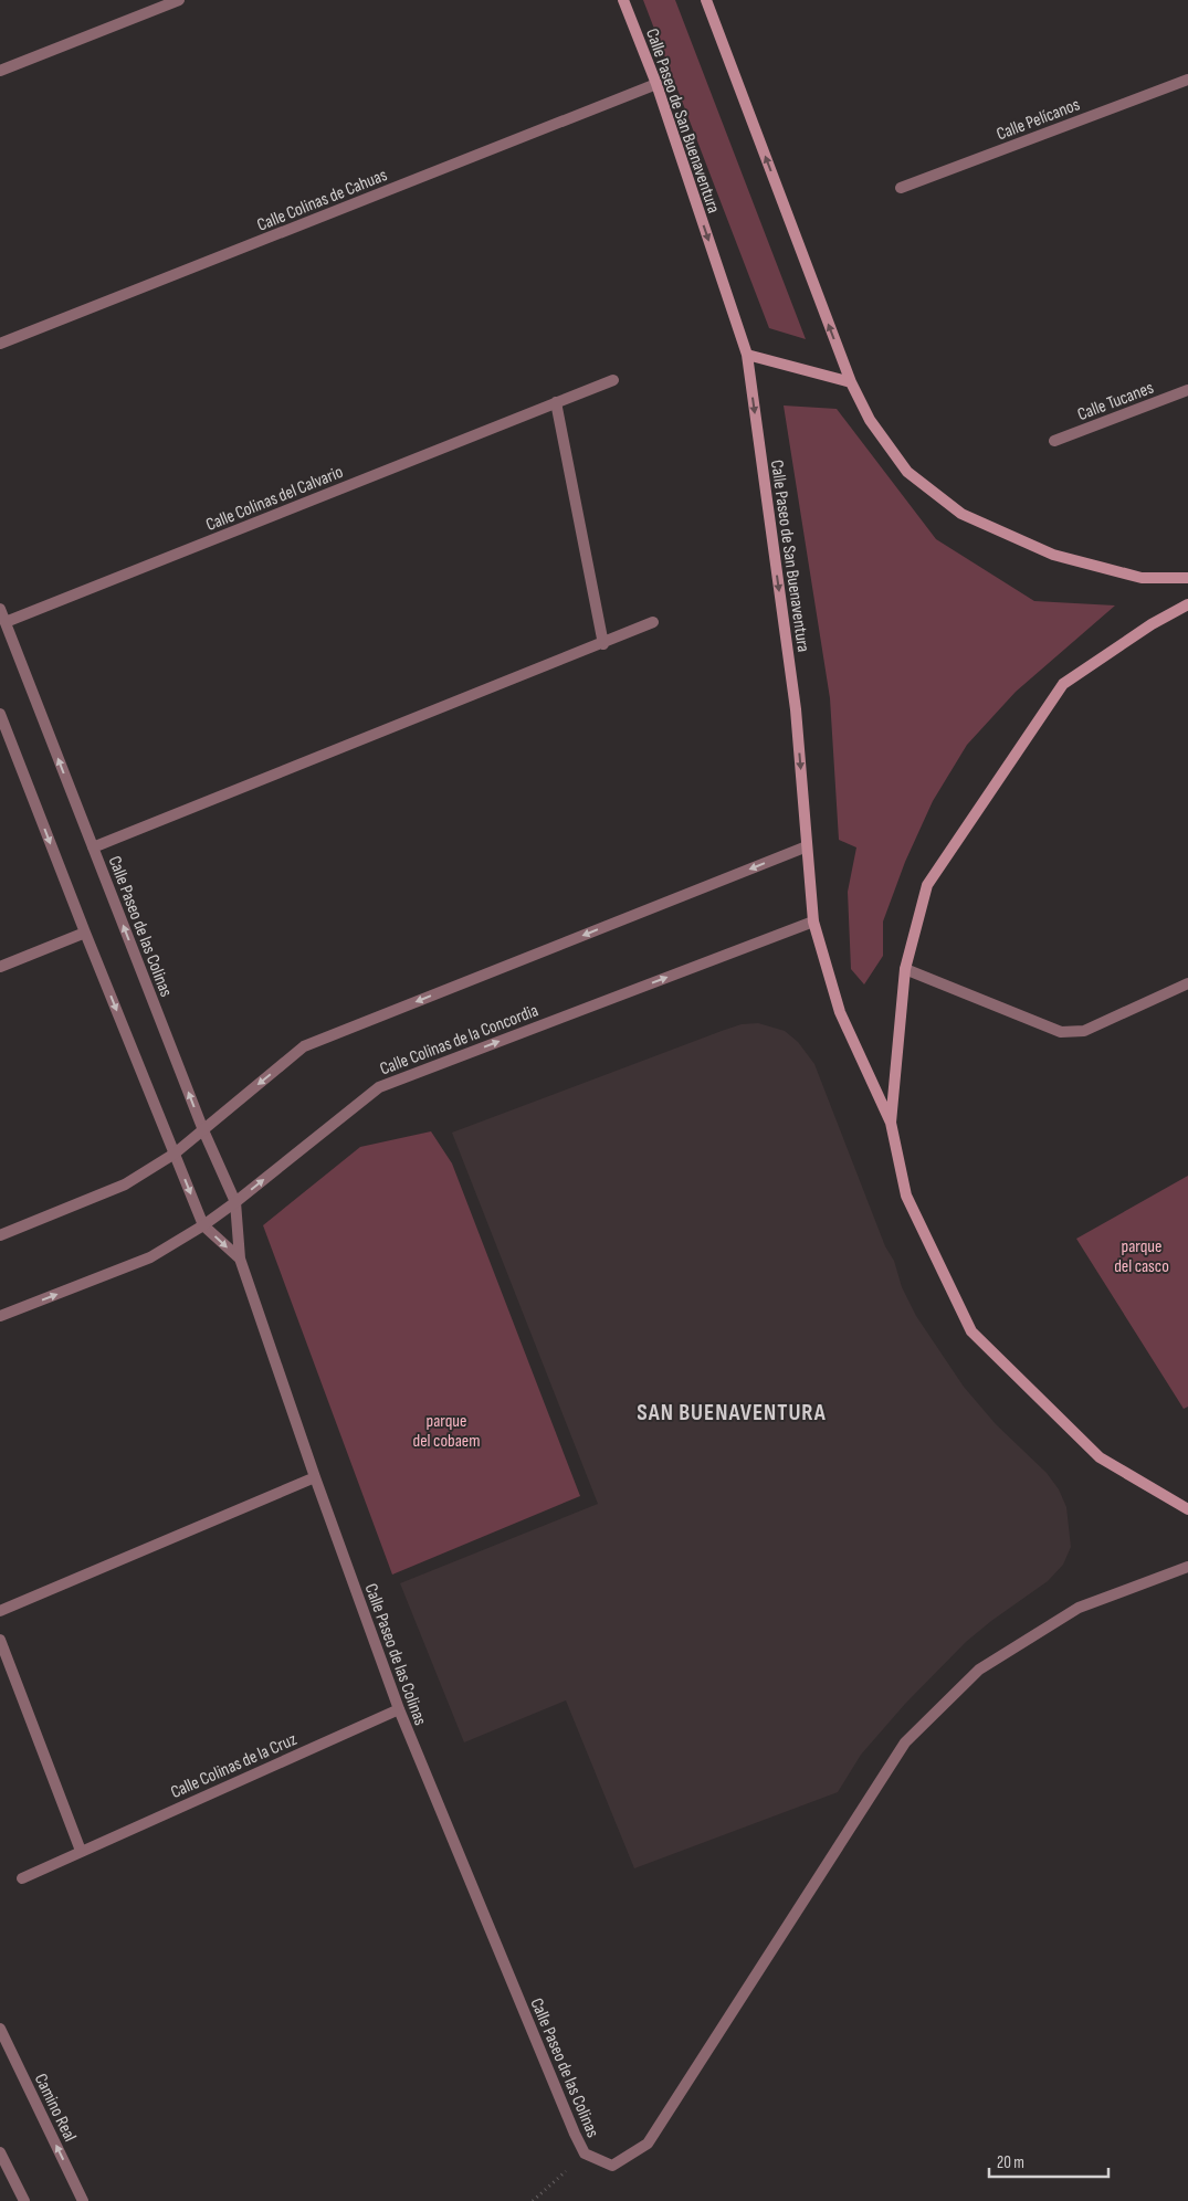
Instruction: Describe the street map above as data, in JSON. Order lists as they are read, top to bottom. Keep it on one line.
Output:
{"streets":{"main road":["Calle Paseo de San Buenaventura"],"street":["Calle Pelícanos","Calle Colinas de Cahuas","Calle Tucanes","Calle Colinas del Calvario","Calle Paseo de las Colinas","Calle Colinas de la Concordia","Calle Colinas de la Cruz","Camino Real"]},"crossings":[["Calle Paseo de San Buenaventura","Calle Colinas de Cahuas"],["Calle Paseo de San Buenaventura","Calle Colinas de la Concordia"],["Calle Colinas del Calvario","Calle Paseo de las Colinas"],["Calle Paseo de las Colinas","Calle Colinas de la Concordia"],["Calle Paseo de las Colinas","Calle Colinas de la Cruz"]],"one_way":["Camino Real"],"districts":["SAN BUENAVENTURA"],"parks":["parque del casco","parque del cobaem"],"scale_bar":"20 m"}
